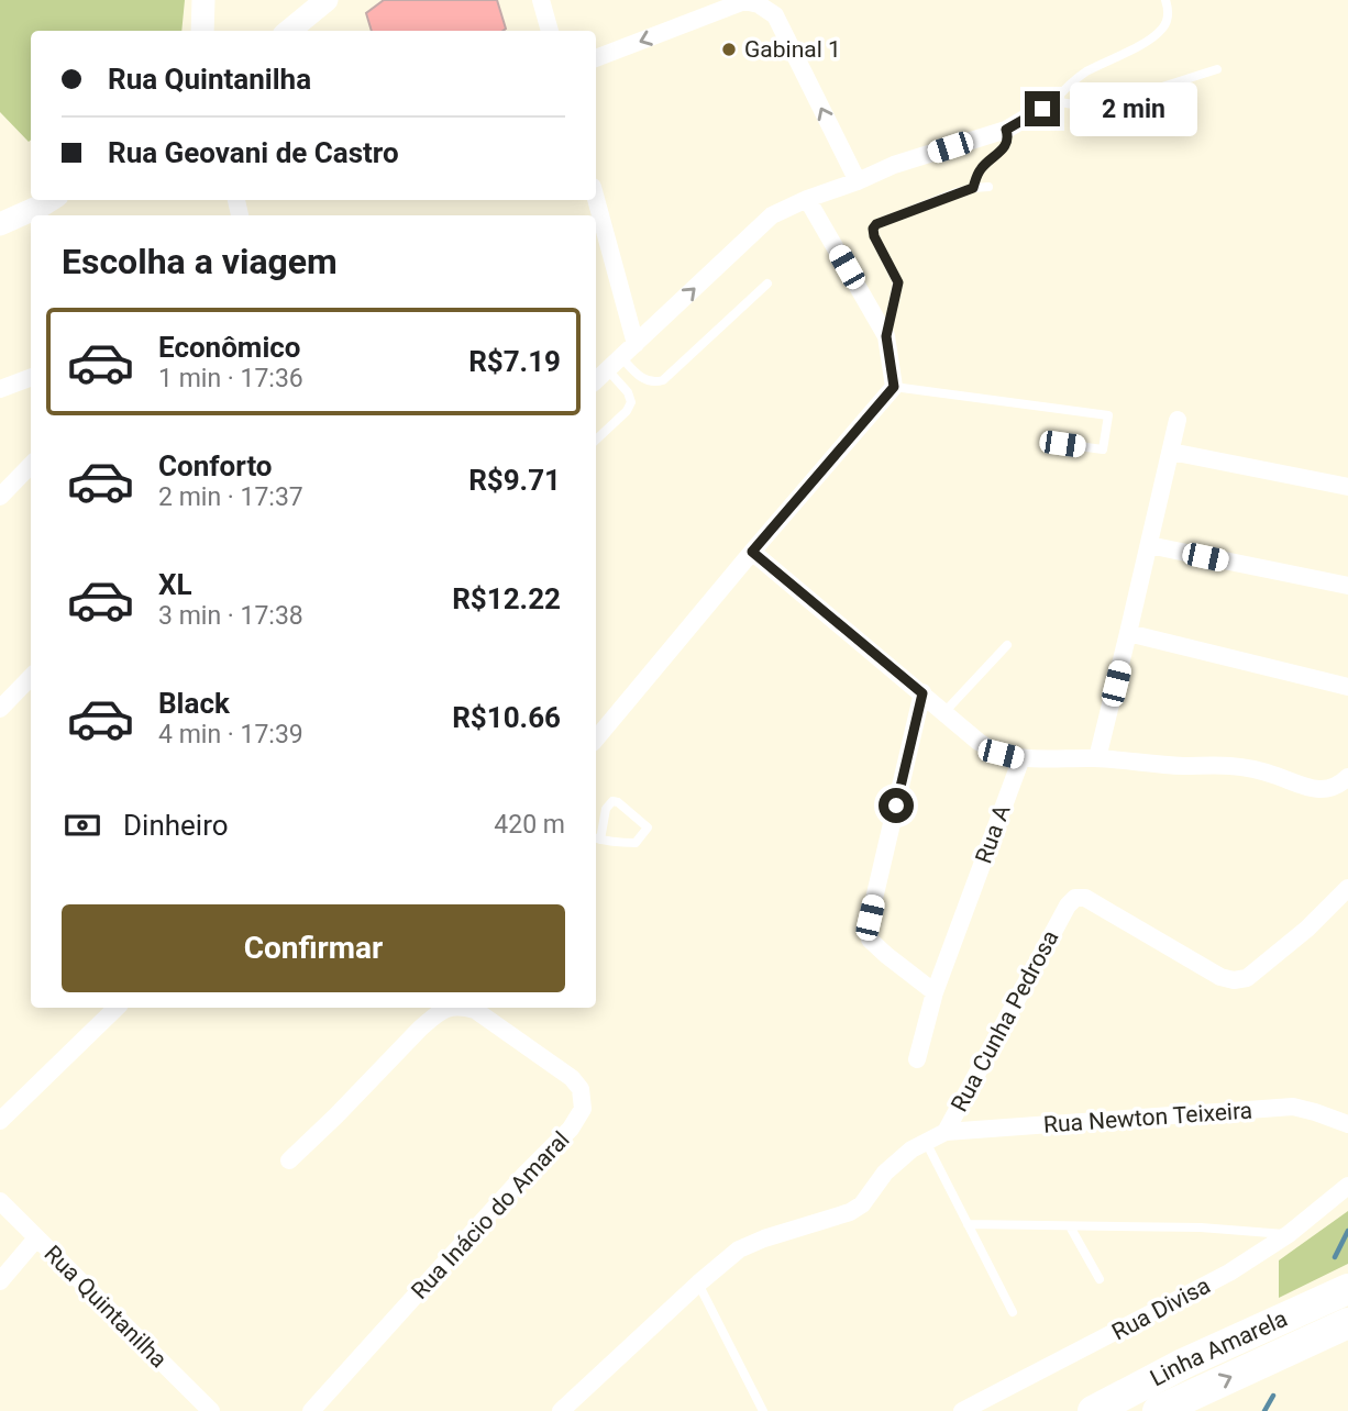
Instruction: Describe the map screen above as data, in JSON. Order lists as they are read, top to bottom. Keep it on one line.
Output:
{"streets":{"highway":["Linha Amarela"],"street":["Rua A","Rua Cunha Pedrosa","Rua Newton Teixeira","Rua Inácio do Amaral","Rua Quintanilha","Rua Divisa"]},"crossings":[["Rua Cunha Pedrosa","Rua Newton Teixeira"]],"places":["Gabinal 1"],"page":{"banner":["Rua Quintanilha","Rua Geovani de Castro"],"bubble":"2 min","heading":"Escolha a viagem","list":[{"name":"Econômico","note":"1 min · 17:36","value":"R$7.19"},{"name":"Conforto","note":"2 min · 17:37","value":"R$9.71"},{"name":"XL","note":"3 min · 17:38","value":"R$12.22"},{"name":"Black","note":"4 min · 17:39","value":"R$10.66"}],"pay":["Dinheiro","420 m"],"buttons":"Confirmar"}}
